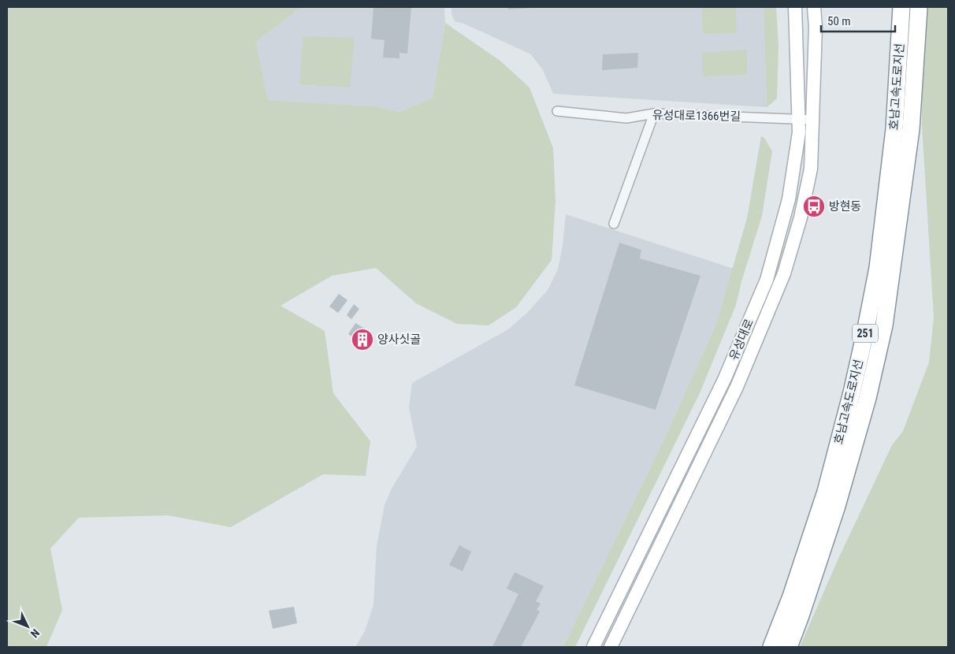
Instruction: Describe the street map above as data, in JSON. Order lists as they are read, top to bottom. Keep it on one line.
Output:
{"streets":{"highway":["호남고속도로지선","251"],"main road":["유성대로"],"street":["유성대로1366번길"]},"crossings":[["유성대로1366번길","유성대로"]],"places":{"bus stop":["방현동"],"building":["양사싯골"]},"scale_bar":"50 m","north":"bottom right"}
